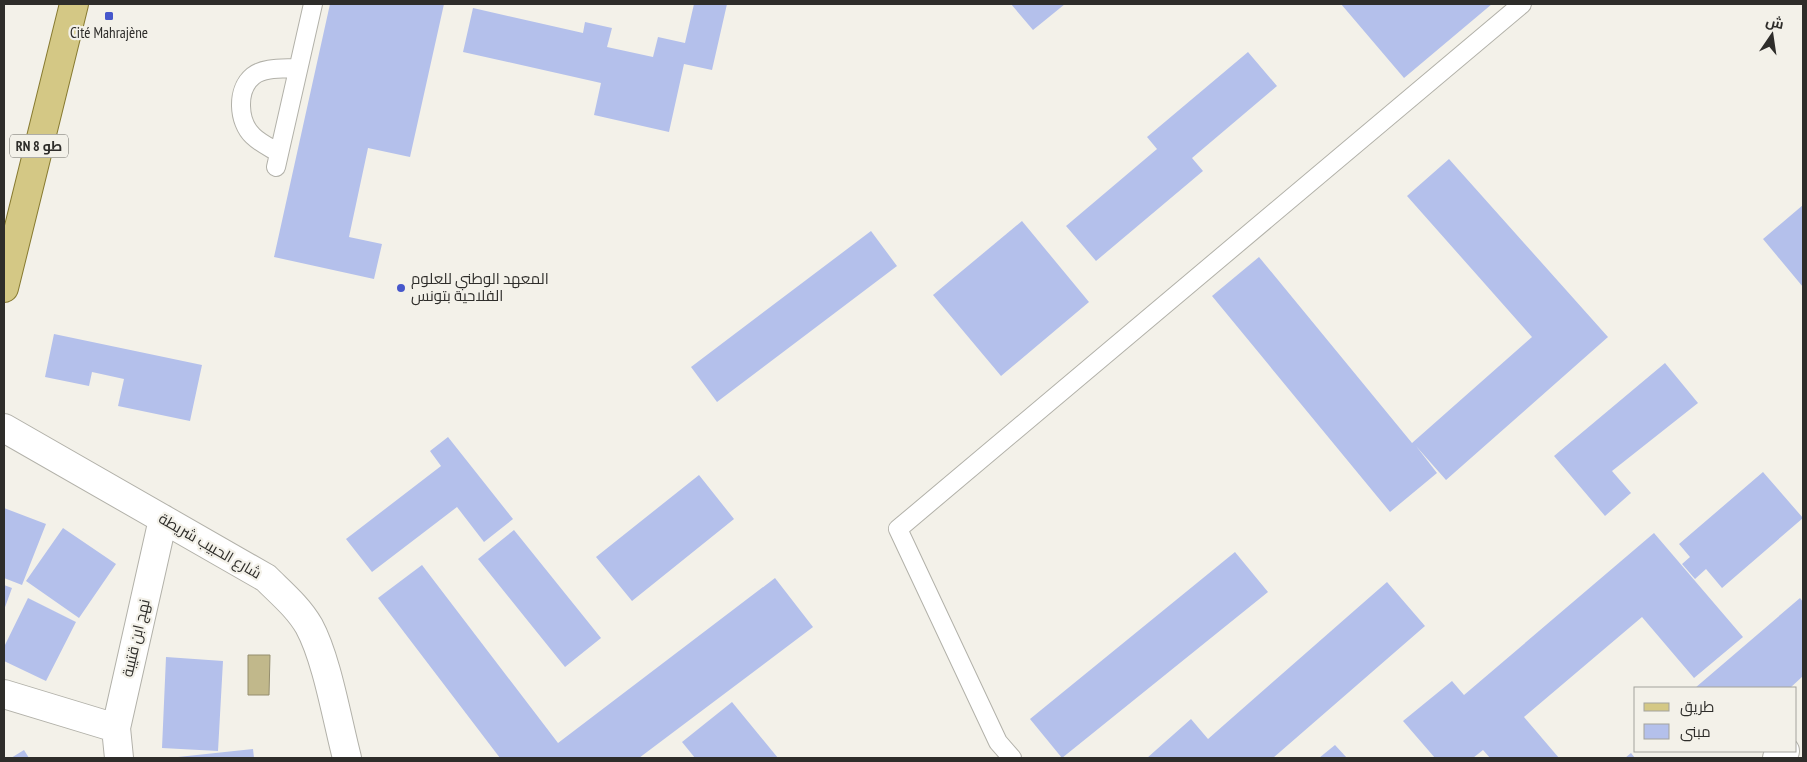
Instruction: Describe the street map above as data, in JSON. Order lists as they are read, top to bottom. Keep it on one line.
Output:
{"streets":{"main road":["RN 8 طو"],"street":["شارع الحبيب شريطة","نهج ابن قتيبة"]},"crossings":[["شارع الحبيب شريطة","نهج ابن قتيبة"]],"places":{"transit":["Cité Mahrajène"],"other":["المعهد الوطني للعلوم الفلاحية بتونس"]},"legend":["طريق","مبنى"],"north":"top"}
